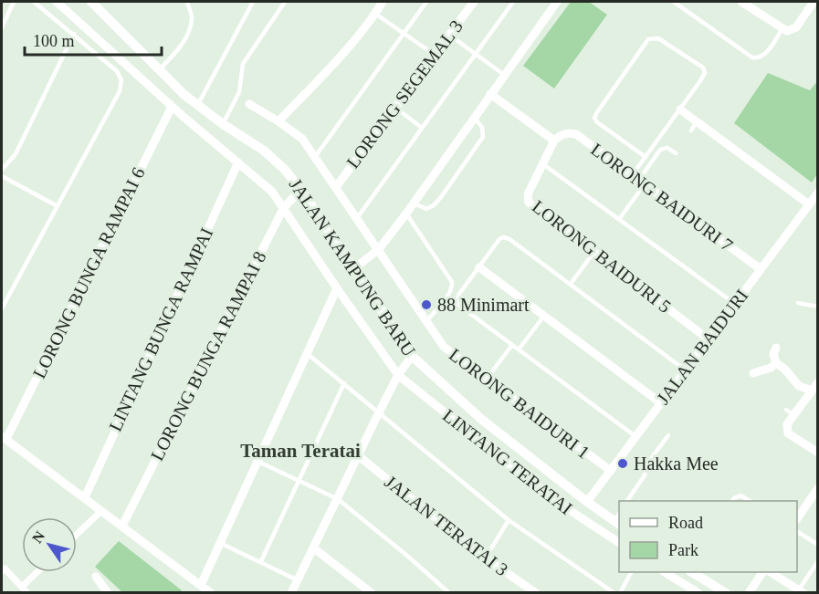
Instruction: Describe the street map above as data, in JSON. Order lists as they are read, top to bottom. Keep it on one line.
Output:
{"streets":{"street":["LORONG SEGEMAL 3","LORONG BAIDURI 7","LORONG BAIDURI 5","JALAN KAMPUNG BARU","LORONG BUNGA RAMPAI 6","LINTANG BUNGA RAMPAI","JALAN BAIDURI","LORONG BUNGA RAMPAI 8","LORONG BAIDURI 1","LINTANG TERATAI","JALAN TERATAI 3"]},"crossings":[["LORONG BAIDURI 7","LORONG BAIDURI 5"],["LORONG BAIDURI 7","JALAN BAIDURI"],["LORONG BAIDURI 5","JALAN BAIDURI"],["JALAN KAMPUNG BARU","JALAN BAIDURI"],["JALAN KAMPUNG BARU","LORONG BUNGA RAMPAI 8"],["LORONG BUNGA RAMPAI 6","LINTANG TERATAI"],["LINTANG BUNGA RAMPAI","LINTANG TERATAI"],["JALAN BAIDURI","LORONG BAIDURI 1"],["LORONG BUNGA RAMPAI 8","LINTANG TERATAI"]],"districts":["Taman Teratai"],"places":["88 Minimart","Hakka Mee"],"legend":["Road","Park"],"scale_bar":"100 m","north":"top left"}
